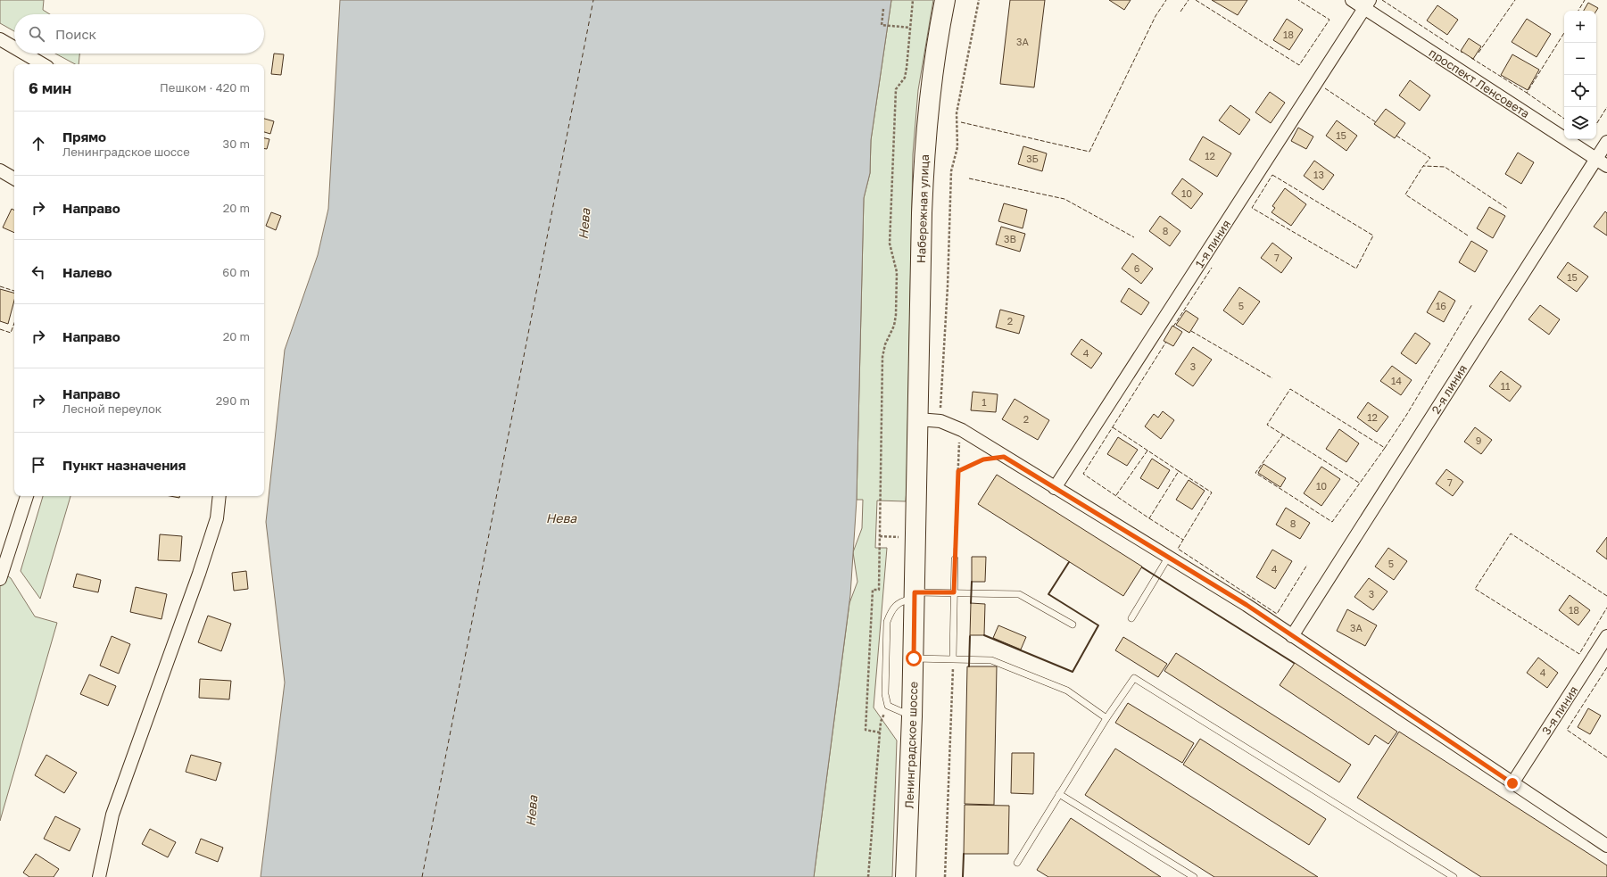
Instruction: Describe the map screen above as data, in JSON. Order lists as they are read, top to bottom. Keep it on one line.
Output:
{"streets":{"main road":["Набережная улица","Ленинградское шоссе"],"street":["проспект Ленсовета","1-я линия","2-я линия","3-я линия"]},"crossings":[["проспект Ленсовета","1-я линия"],["проспект Ленсовета","2-я линия"],["Набережная улица","Ленинградское шоссе"]],"water":["Нева"],"house_numbers":["18","3А","15","12","3Б","13","10","8","3В","7","6","15","5","16","2","4","3","14","11","1","12","2","9","7","10","8","5","4","3","18","3А","4"],"page":{"map_buttons":["+","−"],"search":"Поиск","heading":["6 мин","Пешком · 420 m"],"list":[["Прямо","Ленинградское шоссе","30 m"],["Направо","20 m"],["Налево","60 m"],["Направо","20 m"],["Направо","Лесной переулок","290 m"],"Пункт назначения"]}}
